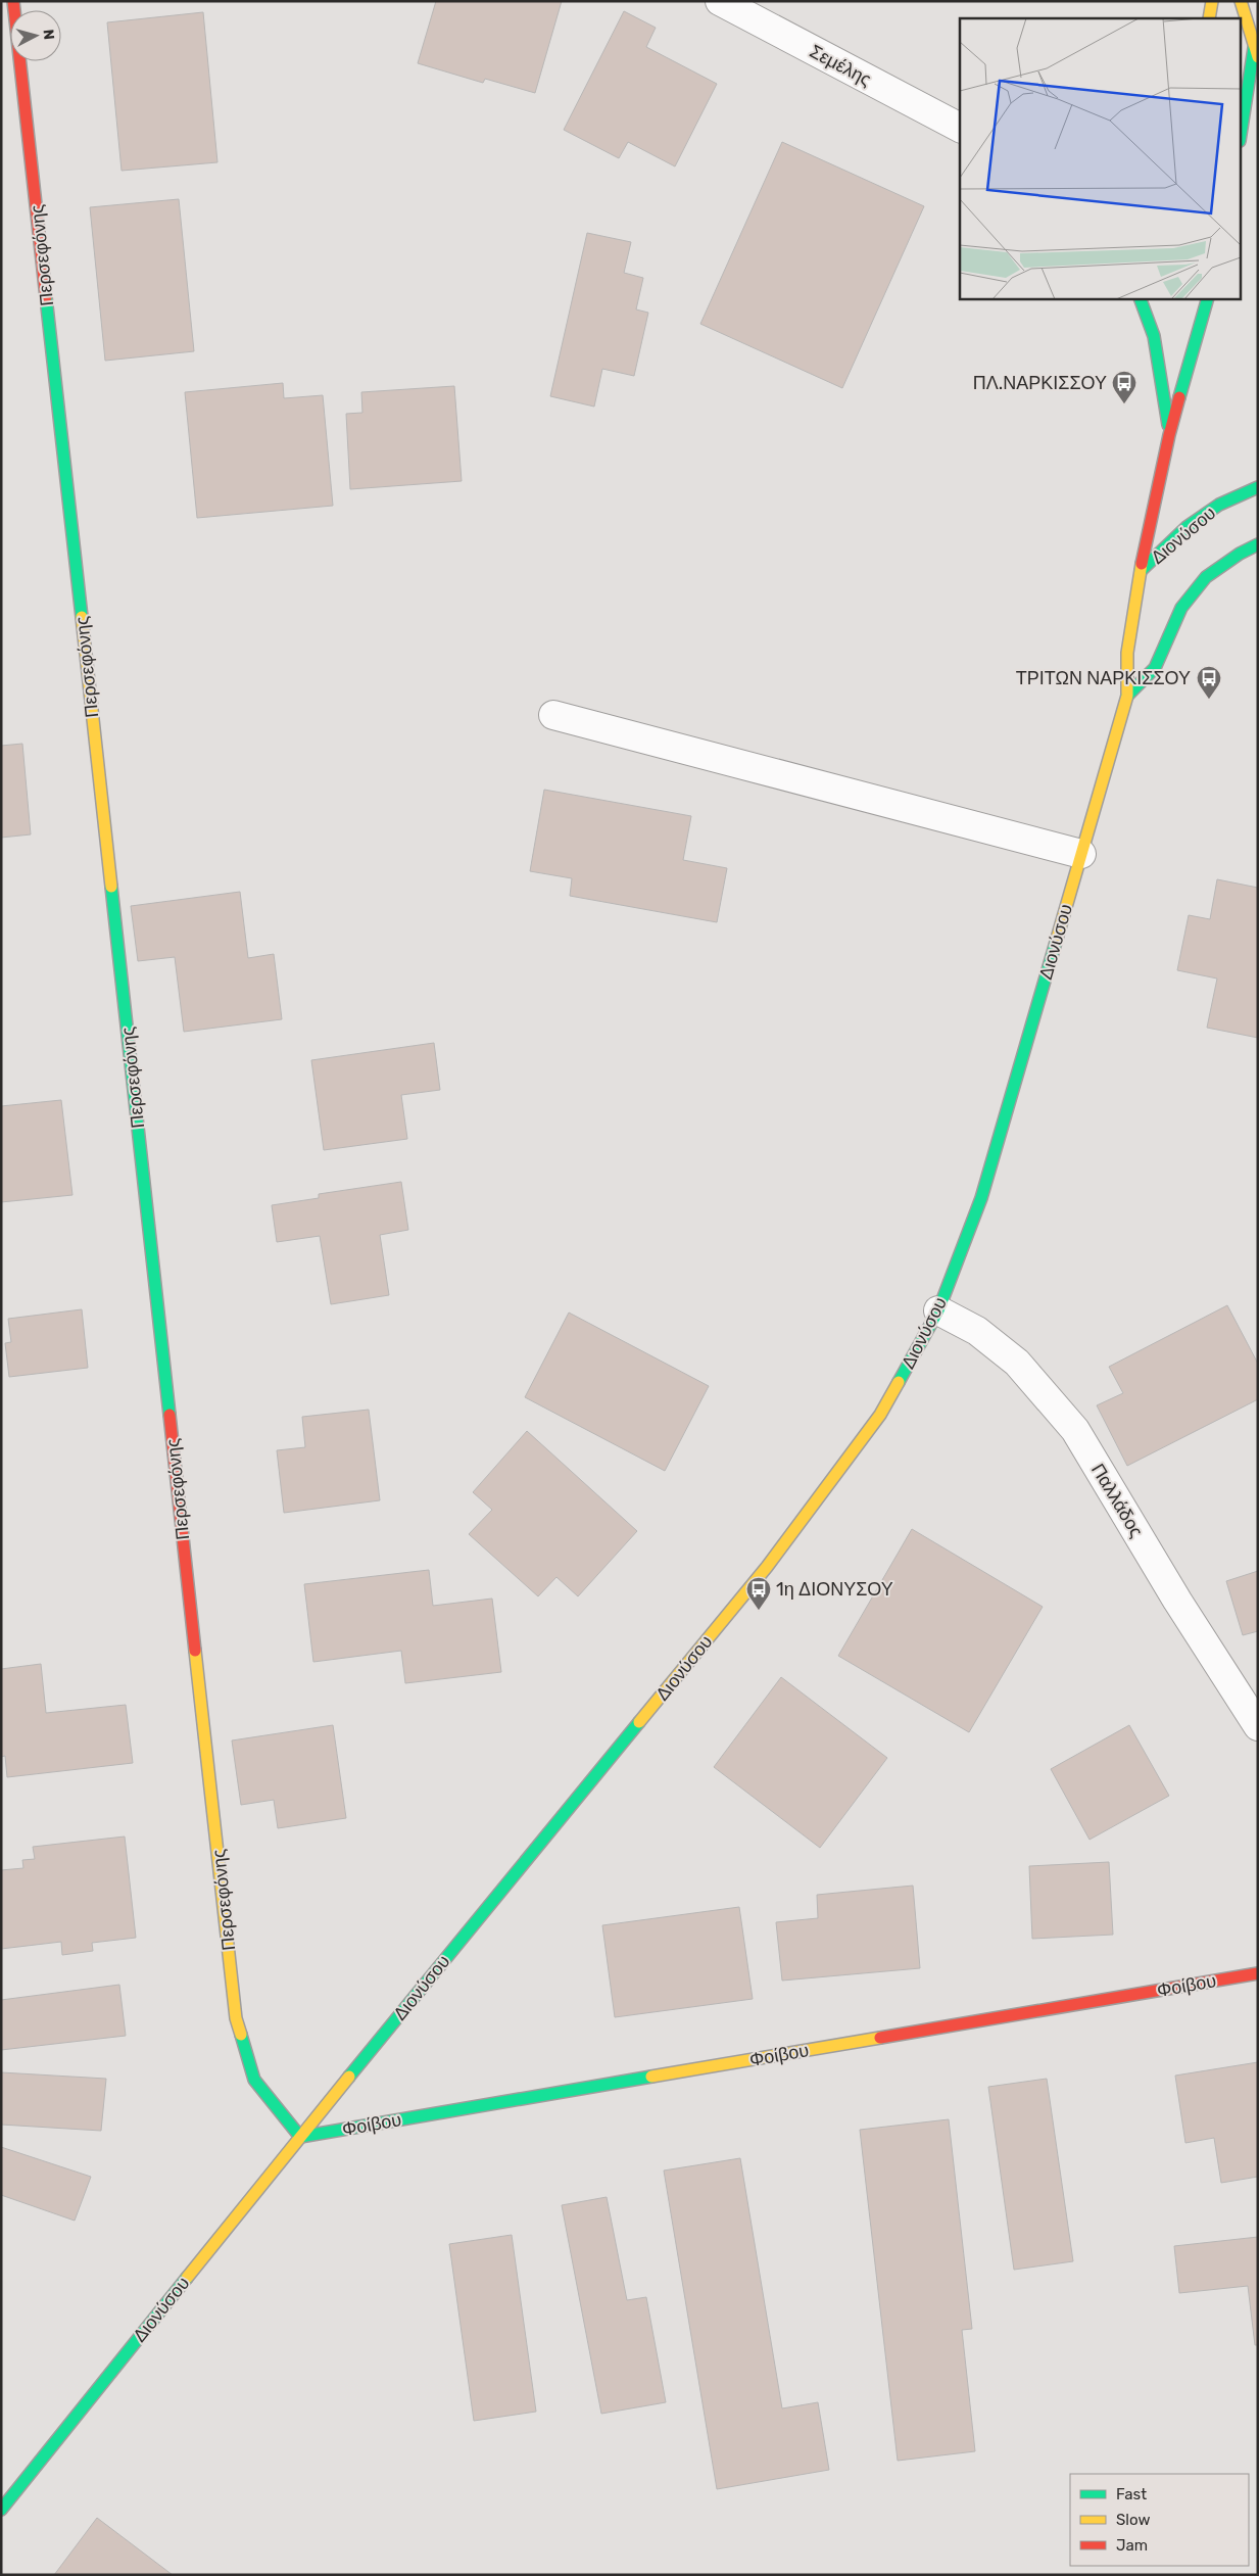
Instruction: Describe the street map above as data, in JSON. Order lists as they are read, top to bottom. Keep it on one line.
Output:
{"streets":{"main road":["Περσεφόνης","Διονύσου","Φοίβου"],"street":["Σεμέλης","Παλλάδος"]},"crossings":[["Περσεφόνης","Διονύσου"],["Περσεφόνης","Φοίβου"],["Διονύσου","Παλλάδος"],["Διονύσου","Φοίβου"]],"places":{"bus stop":["ΠΛ.ΝΑΡΚΙΣΣΟΥ","ΤΡΙΤΩΝ ΝΑΡΚΙΣΣΟΥ","1η ΔΙΟΝΥΣΟΥ"]},"legend":["Fast","Slow","Jam"],"north":"right"}
